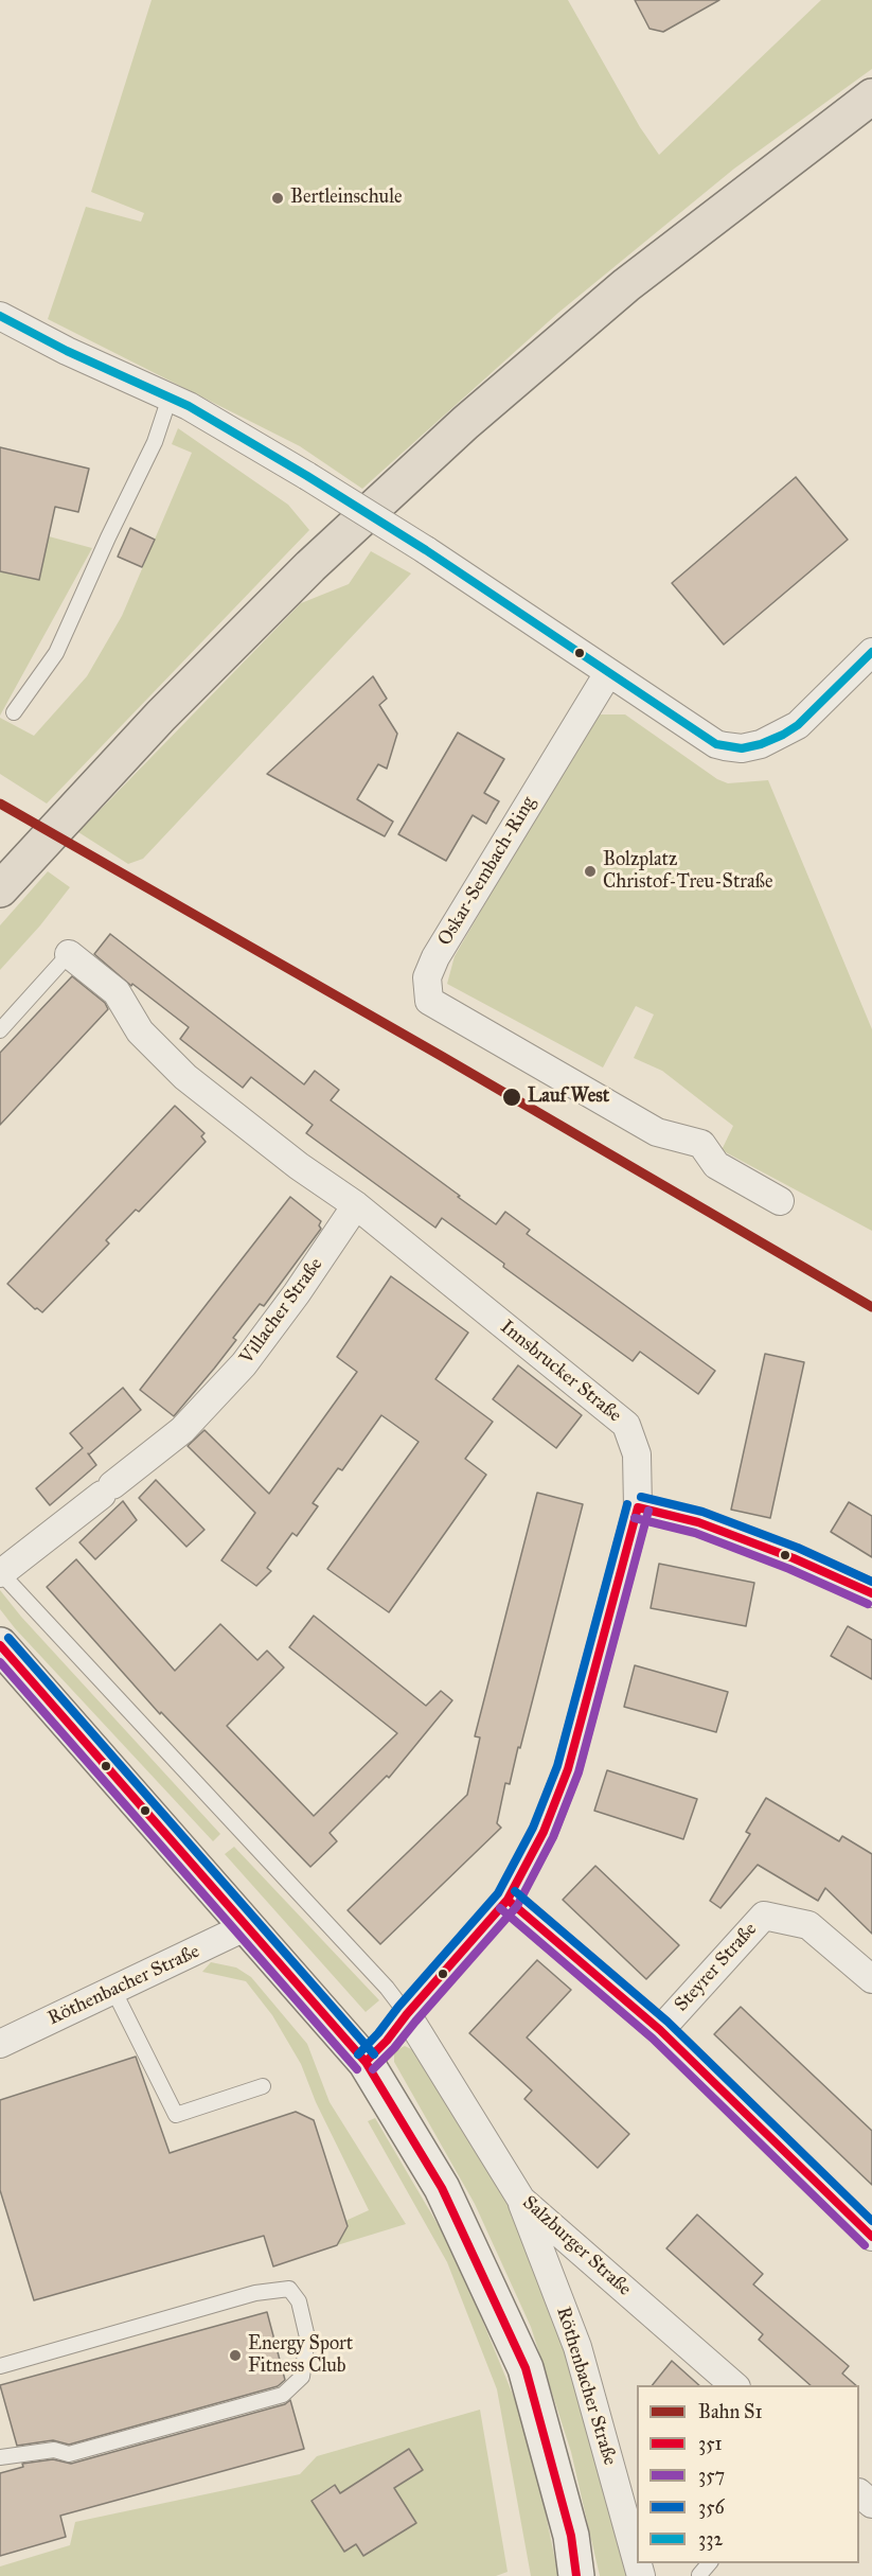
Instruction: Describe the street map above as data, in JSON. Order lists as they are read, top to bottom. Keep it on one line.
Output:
{"streets":{"street":["Oskar-Sembach-Ring","Villacher Straße","Innsbrucker Straße","Steyrer Straße","Röthenbacher Straße","Salzburger Straße"]},"crossings":[["Villacher Straße","Innsbrucker Straße"],["Innsbrucker Straße","Salzburger Straße"],["Röthenbacher Straße","Salzburger Straße"]],"places":["Bertleinschule","Bolzplatz Christof-Treu-Straße","Lauf West","Energy Sport Fitness Club"],"lines":["transit line 332","rail line S1","transit line 356","transit line 351","transit line 357"],"legend":["Bahn S1","351","357","356","332"]}
